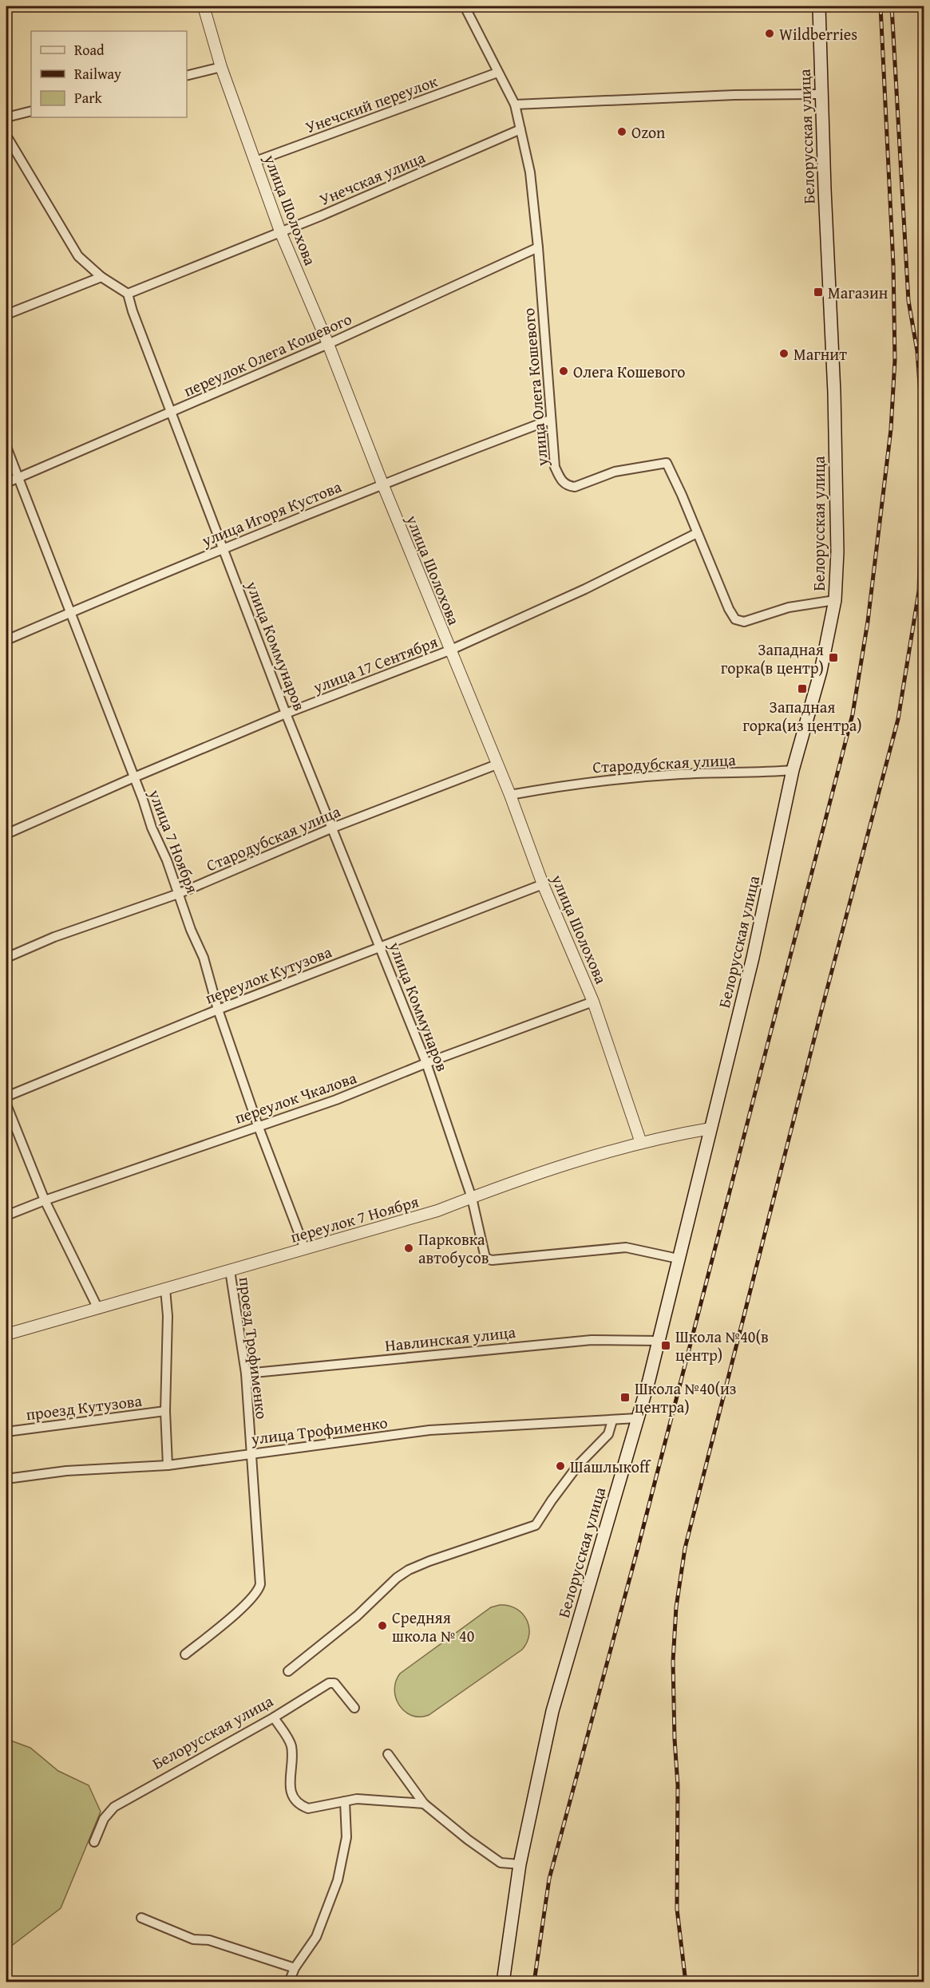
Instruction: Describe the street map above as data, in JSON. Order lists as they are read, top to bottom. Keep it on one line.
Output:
{"streets":{"main road":["Белорусская улица"],"street":["Унечский переулок","Унечская улица","улица Шолохова","переулок Олега Кошевого","улица Олега Кошевого","улица Игоря Кустова","улица Коммунаров","улица 17 Сентября","Стародубская улица","улица 7 Ноября","переулок Кутузова","переулок Чкалова","переулок 7 Ноября","Навлинская улица","проезд Трофименко","проезд Кутузова","улица Трофименко"]},"crossings":[["Унечский переулок","улица Шолохова"],["Унечский переулок","улица Олега Кошевого"],["Белорусская улица","улица Олега Кошевого"],["Белорусская улица","улица Коммунаров"],["Белорусская улица","Стародубская улица"],["Белорусская улица","переулок 7 Ноября"],["Белорусская улица","Навлинская улица"],["Белорусская улица","улица Трофименко"],["Унечская улица","улица Шолохова"],["Унечская улица","улица Олега Кошевого"],["Унечская улица","улица Коммунаров"],["улица Шолохова","переулок Олега Кошевого"],["улица Шолохова","улица Игоря Кустова"],["улица Шолохова","улица 17 Сентября"],["улица Шолохова","Стародубская улица"],["улица Шолохова","переулок Кутузова"],["улица Шолохова","переулок Чкалова"],["улица Шолохова","переулок 7 Ноября"],["переулок Олега Кошевого","улица Олега Кошевого"],["переулок Олега Кошевого","улица Коммунаров"],["переулок Олега Кошевого","улица 7 Ноября"],["улица Олега Кошевого","улица Игоря Кустова"],["улица Олега Кошевого","улица 17 Сентября"],["улица Игоря Кустова","улица Коммунаров"],["улица Игоря Кустова","улица 7 Ноября"],["улица Коммунаров","улица 17 Сентября"],["улица Коммунаров","Стародубская улица"],["улица Коммунаров","переулок Кутузова"],["улица Коммунаров","переулок Чкалова"],["улица Коммунаров","переулок 7 Ноября"],["улица 17 Сентября","улица 7 Ноября"],["Стародубская улица","улица 7 Ноября"],["улица 7 Ноября","переулок Кутузова"],["улица 7 Ноября","переулок Чкалова"],["улица 7 Ноября","переулок 7 Ноября"],["переулок 7 Ноября","проезд Трофименко"],["Навлинская улица","проезд Трофименко"],["проезд Трофименко","улица Трофименко"]],"places":{"other":["Wildberries","Ozon","Магнит","Олега Кошевого","Парковка автобусов","Шашлыкоff","Средняя школа № 40"],"transit":["Магазин","Западная горка(в центр)","Западная горка(из центра)","Школа №40(в центр)","Школа №40(из центра)"]},"legend":["Road","Railway","Park"]}
